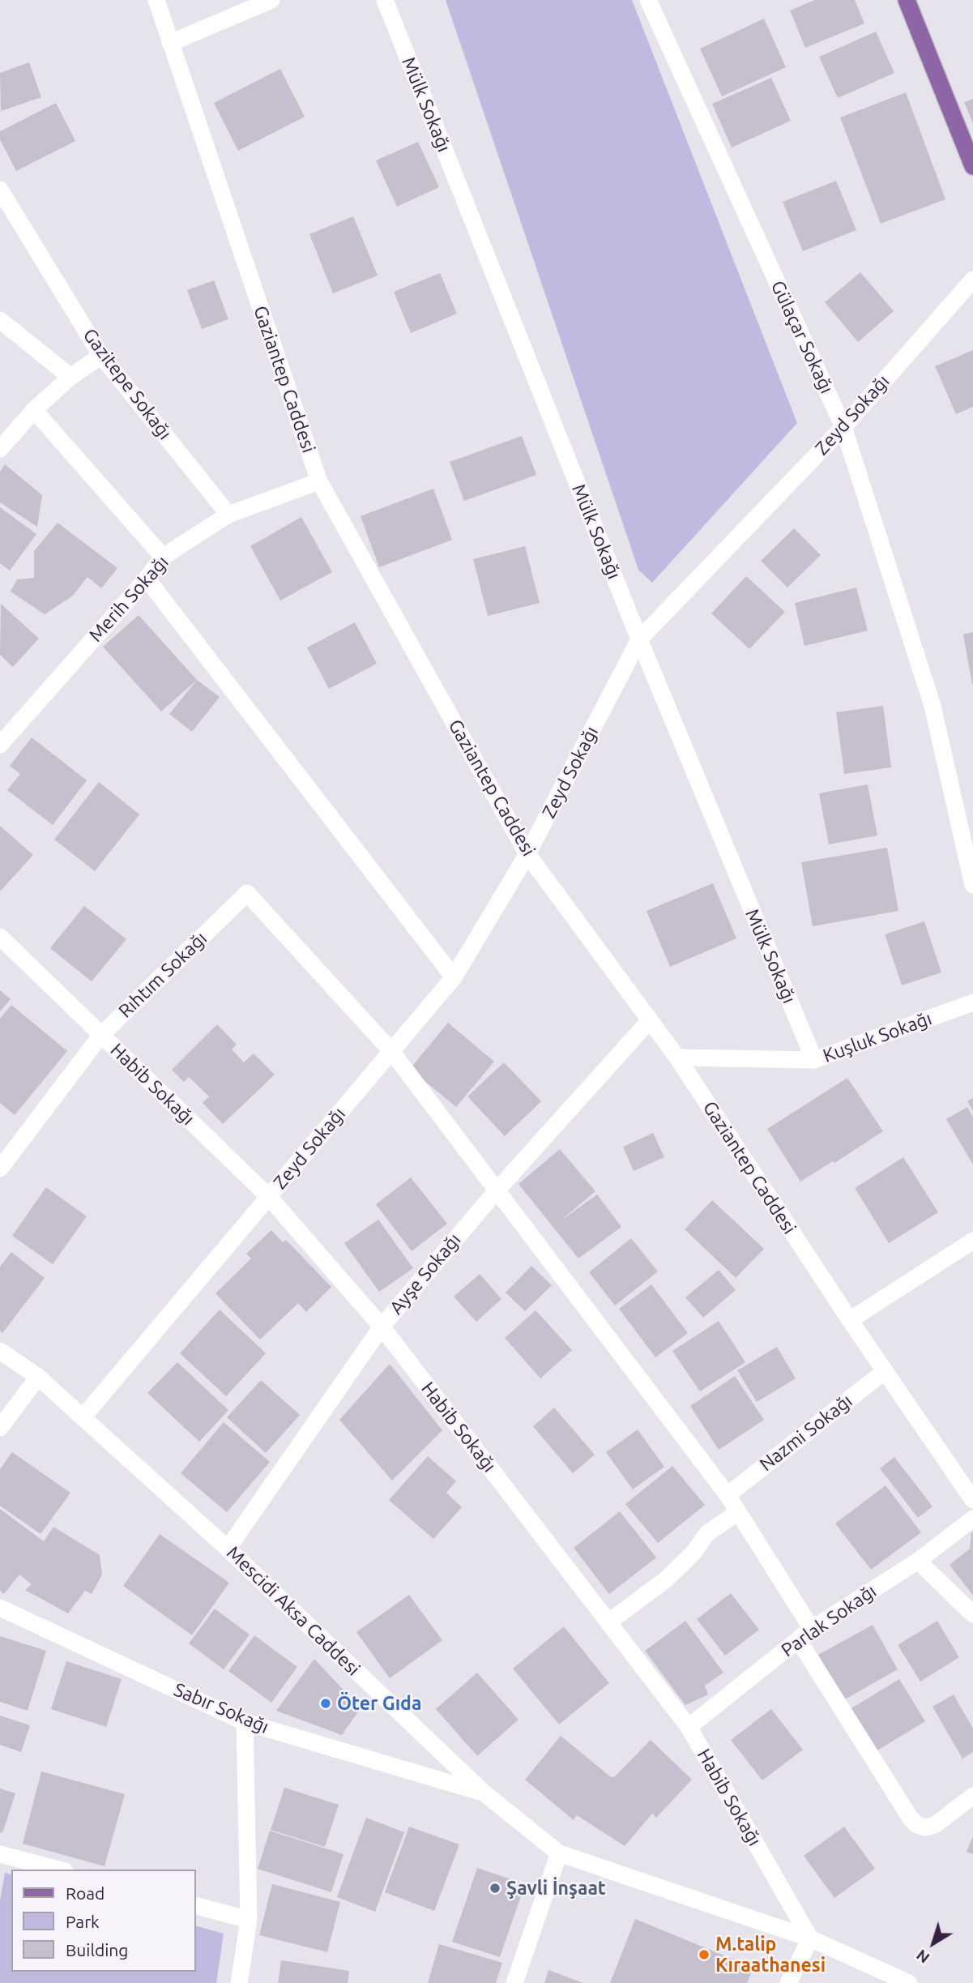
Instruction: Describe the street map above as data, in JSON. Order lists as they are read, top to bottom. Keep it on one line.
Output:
{"streets":{"street":["Mülk Sokağı","Gülaçar Sokağı","Gaziantep Caddesi","Gazitepe Sokağı","Zeyd Sokağı","Merih Sokağı","Rıhtım Sokağı","Kuşluk Sokağı","Habib Sokağı","Ayşe Sokağı","Nazmi Sokağı","Mescidi Aksa Caddesi","Parlak Sokağı","Sabır Sokağı"]},"crossings":[["Mülk Sokağı","Zeyd Sokağı"],["Mülk Sokağı","Kuşluk Sokağı"],["Gülaçar Sokağı","Zeyd Sokağı"],["Gaziantep Caddesi","Zeyd Sokağı"],["Gaziantep Caddesi","Merih Sokağı"],["Gaziantep Caddesi","Kuşluk Sokağı"],["Gaziantep Caddesi","Ayşe Sokağı"],["Gaziantep Caddesi","Nazmi Sokağı"],["Gazitepe Sokağı","Merih Sokağı"],["Zeyd Sokağı","Rıhtım Sokağı"],["Zeyd Sokağı","Habib Sokağı"],["Zeyd Sokağı","Mescidi Aksa Caddesi"],["Rıhtım Sokağı","Habib Sokağı"],["Habib Sokağı","Ayşe Sokağı"],["Habib Sokağı","Mescidi Aksa Caddesi"],["Habib Sokağı","Parlak Sokağı"],["Ayşe Sokağı","Mescidi Aksa Caddesi"],["Mescidi Aksa Caddesi","Sabır Sokağı"]],"places":["Öter Gıda","Şavli İnşaat","M.talip Kıraathanesi"],"legend":["Road","Park","Building"],"north":"bottom left"}
